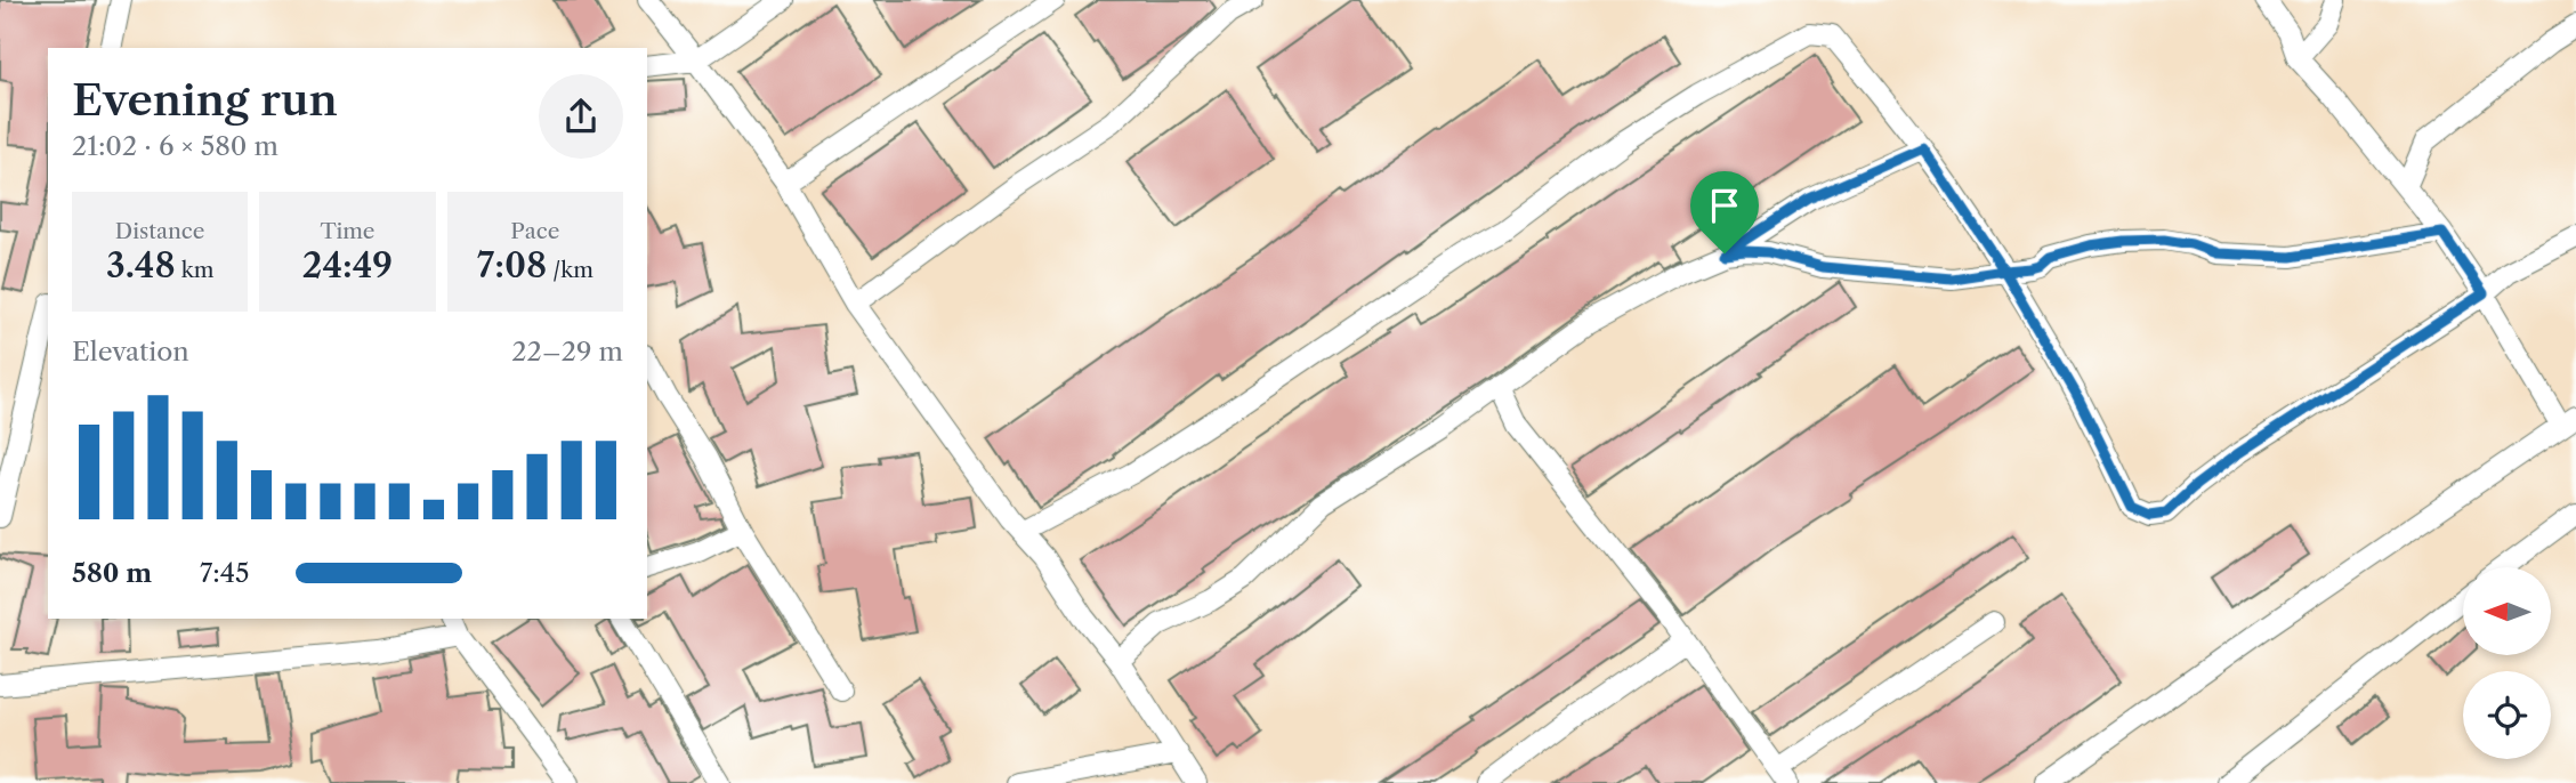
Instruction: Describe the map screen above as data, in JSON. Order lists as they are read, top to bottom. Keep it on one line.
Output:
{"north":"left","page":{"heading":["Evening run","21:02 · 6 × 580 m"],"stats":[["Distance","3.48 km"],["Time","24:49"],["Pace","7:08 /km"]],"chart":["Elevation","22–29 m"],"list":[{"name":"580 m","note":"7:45"}]}}
